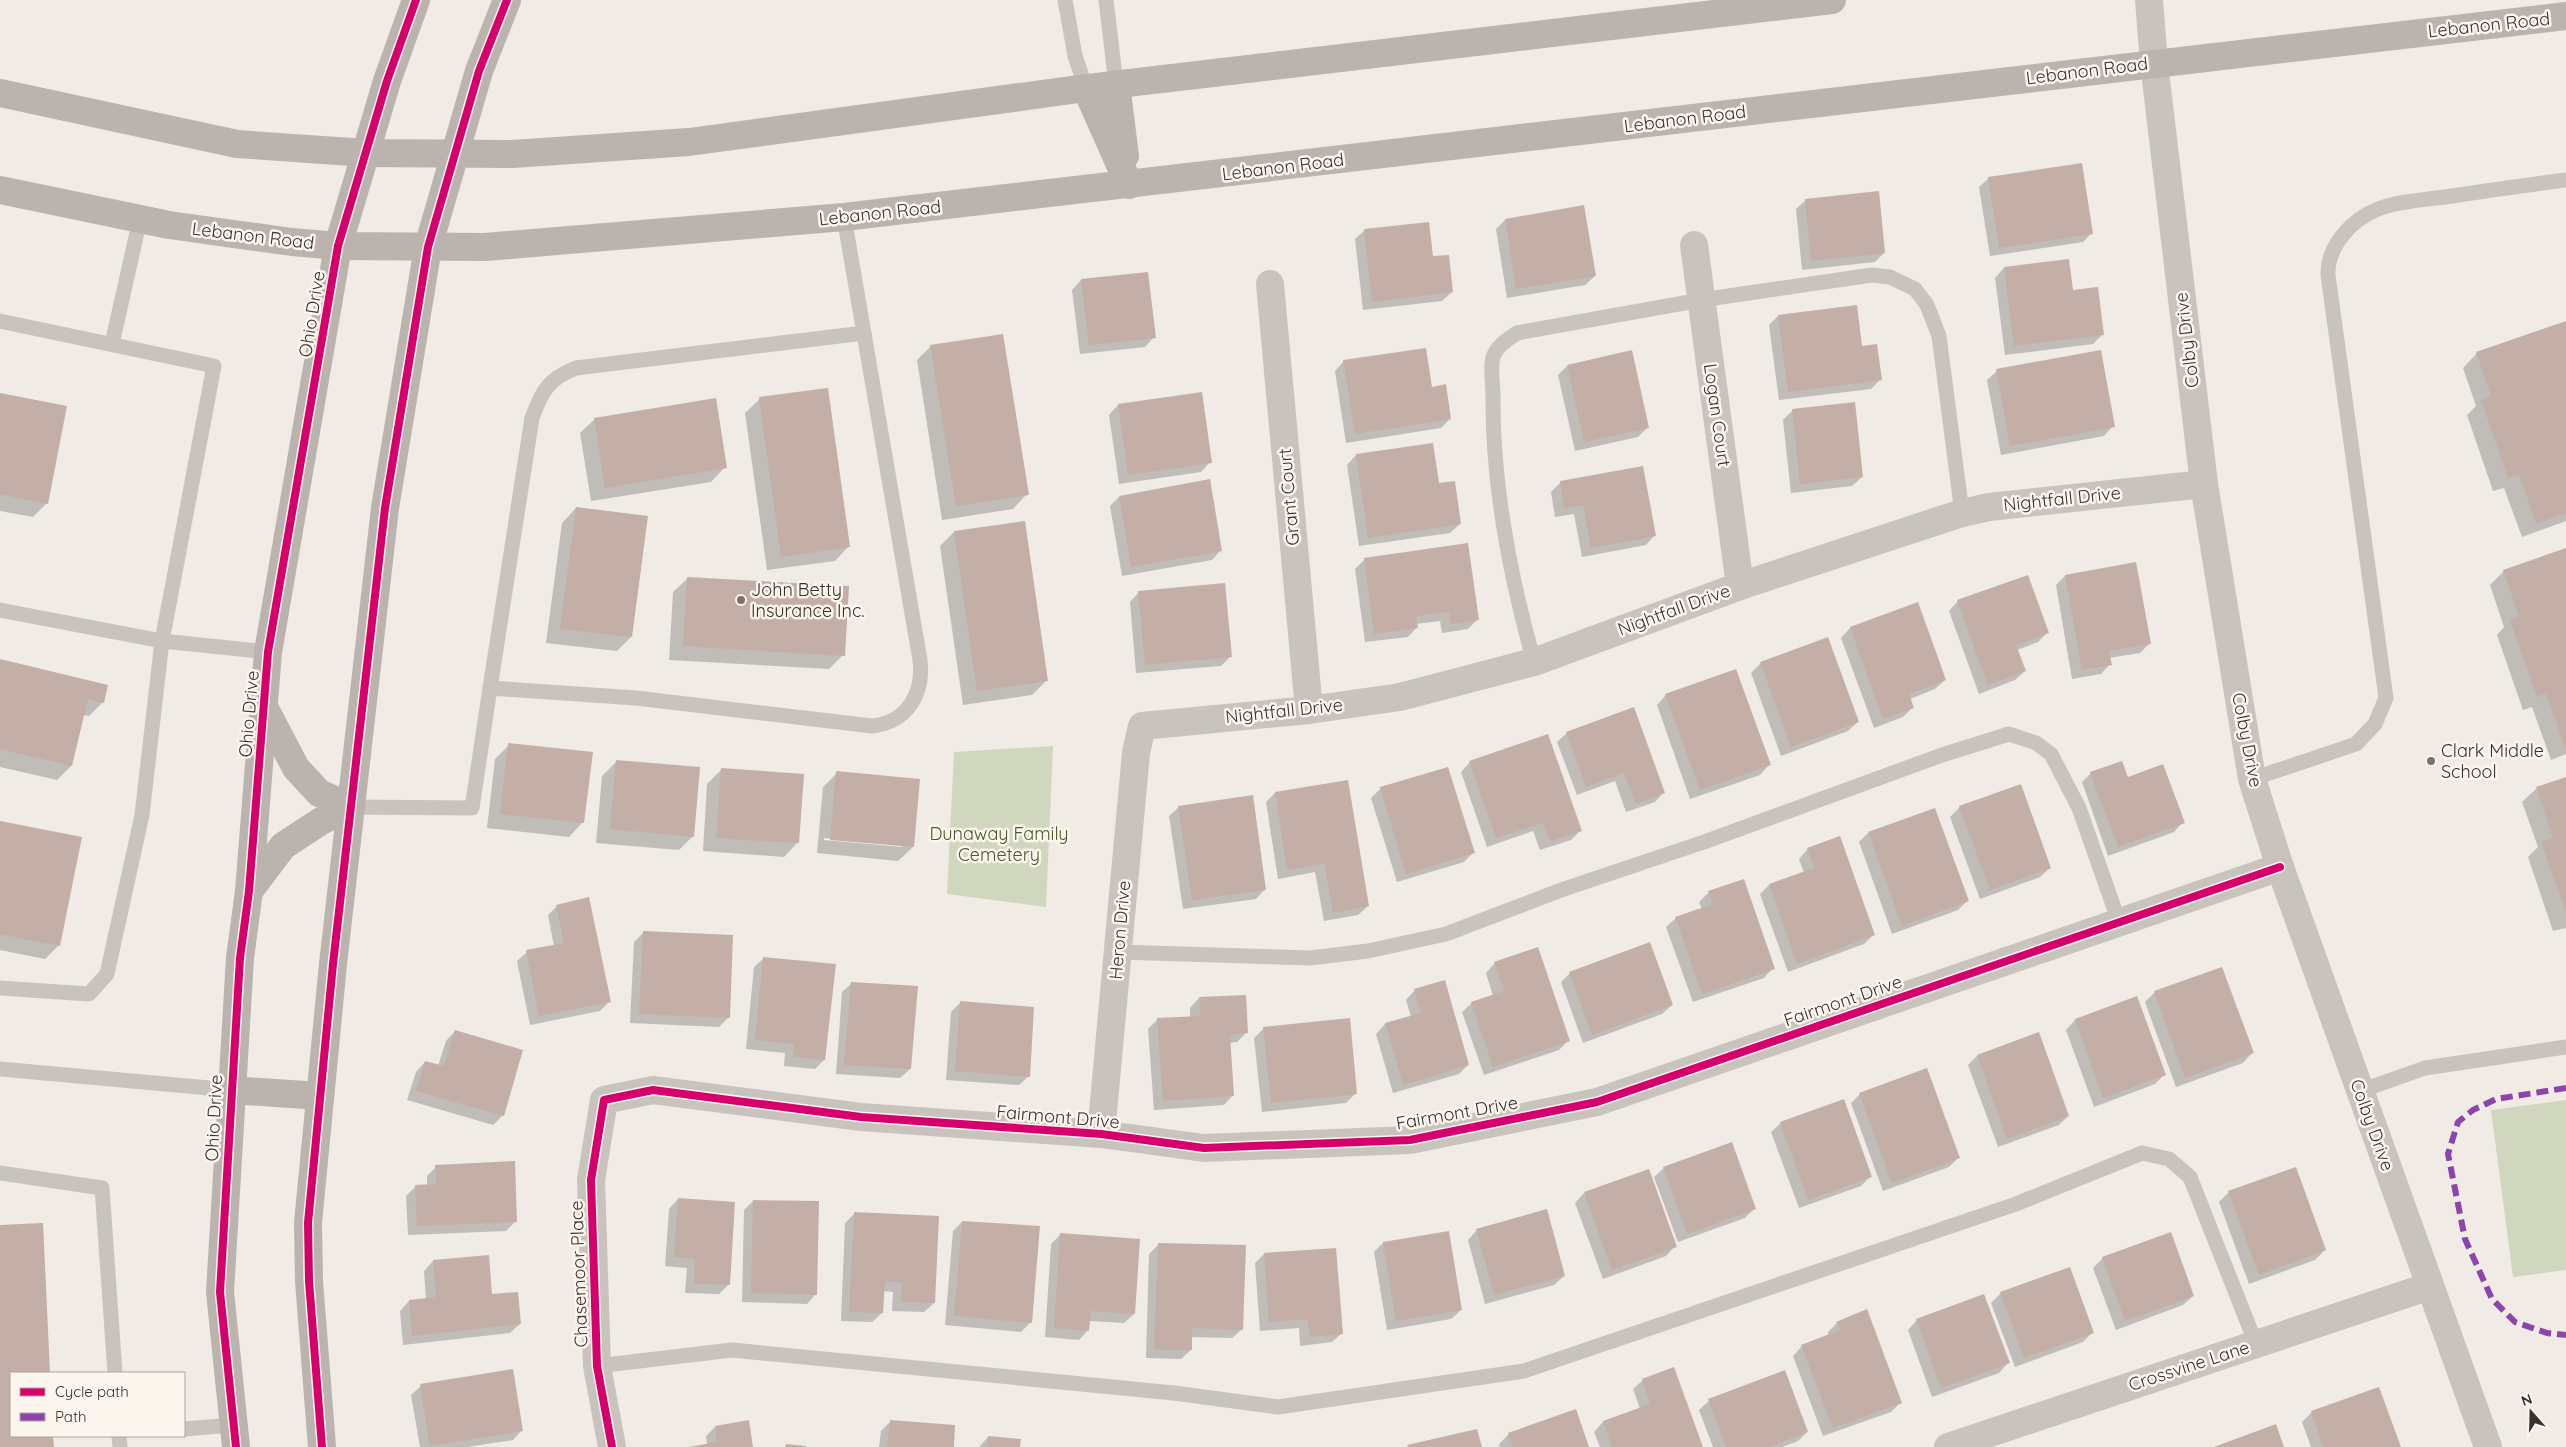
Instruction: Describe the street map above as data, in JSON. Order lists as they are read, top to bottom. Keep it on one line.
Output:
{"streets":{"main road":["Lebanon Road","Ohio Drive"],"street":["Colby Drive","Logan Court","Grant Court","Nightfall Drive","Heron Drive","Fairmont Drive","Chasemoor Place","Crossvine Lane"]},"crossings":[["Lebanon Road","Ohio Drive"],["Lebanon Road","Colby Drive"],["Colby Drive","Nightfall Drive"],["Colby Drive","Fairmont Drive"],["Colby Drive","Crossvine Lane"],["Logan Court","Nightfall Drive"],["Grant Court","Nightfall Drive"],["Nightfall Drive","Heron Drive"],["Heron Drive","Fairmont Drive"],["Fairmont Drive","Chasemoor Place"]],"parks":["Dunaway Family Cemetery"],"places":["John Betty Insurance Inc.","Clark Middle School"],"legend":["Cycle path","Path"],"north":"top"}
